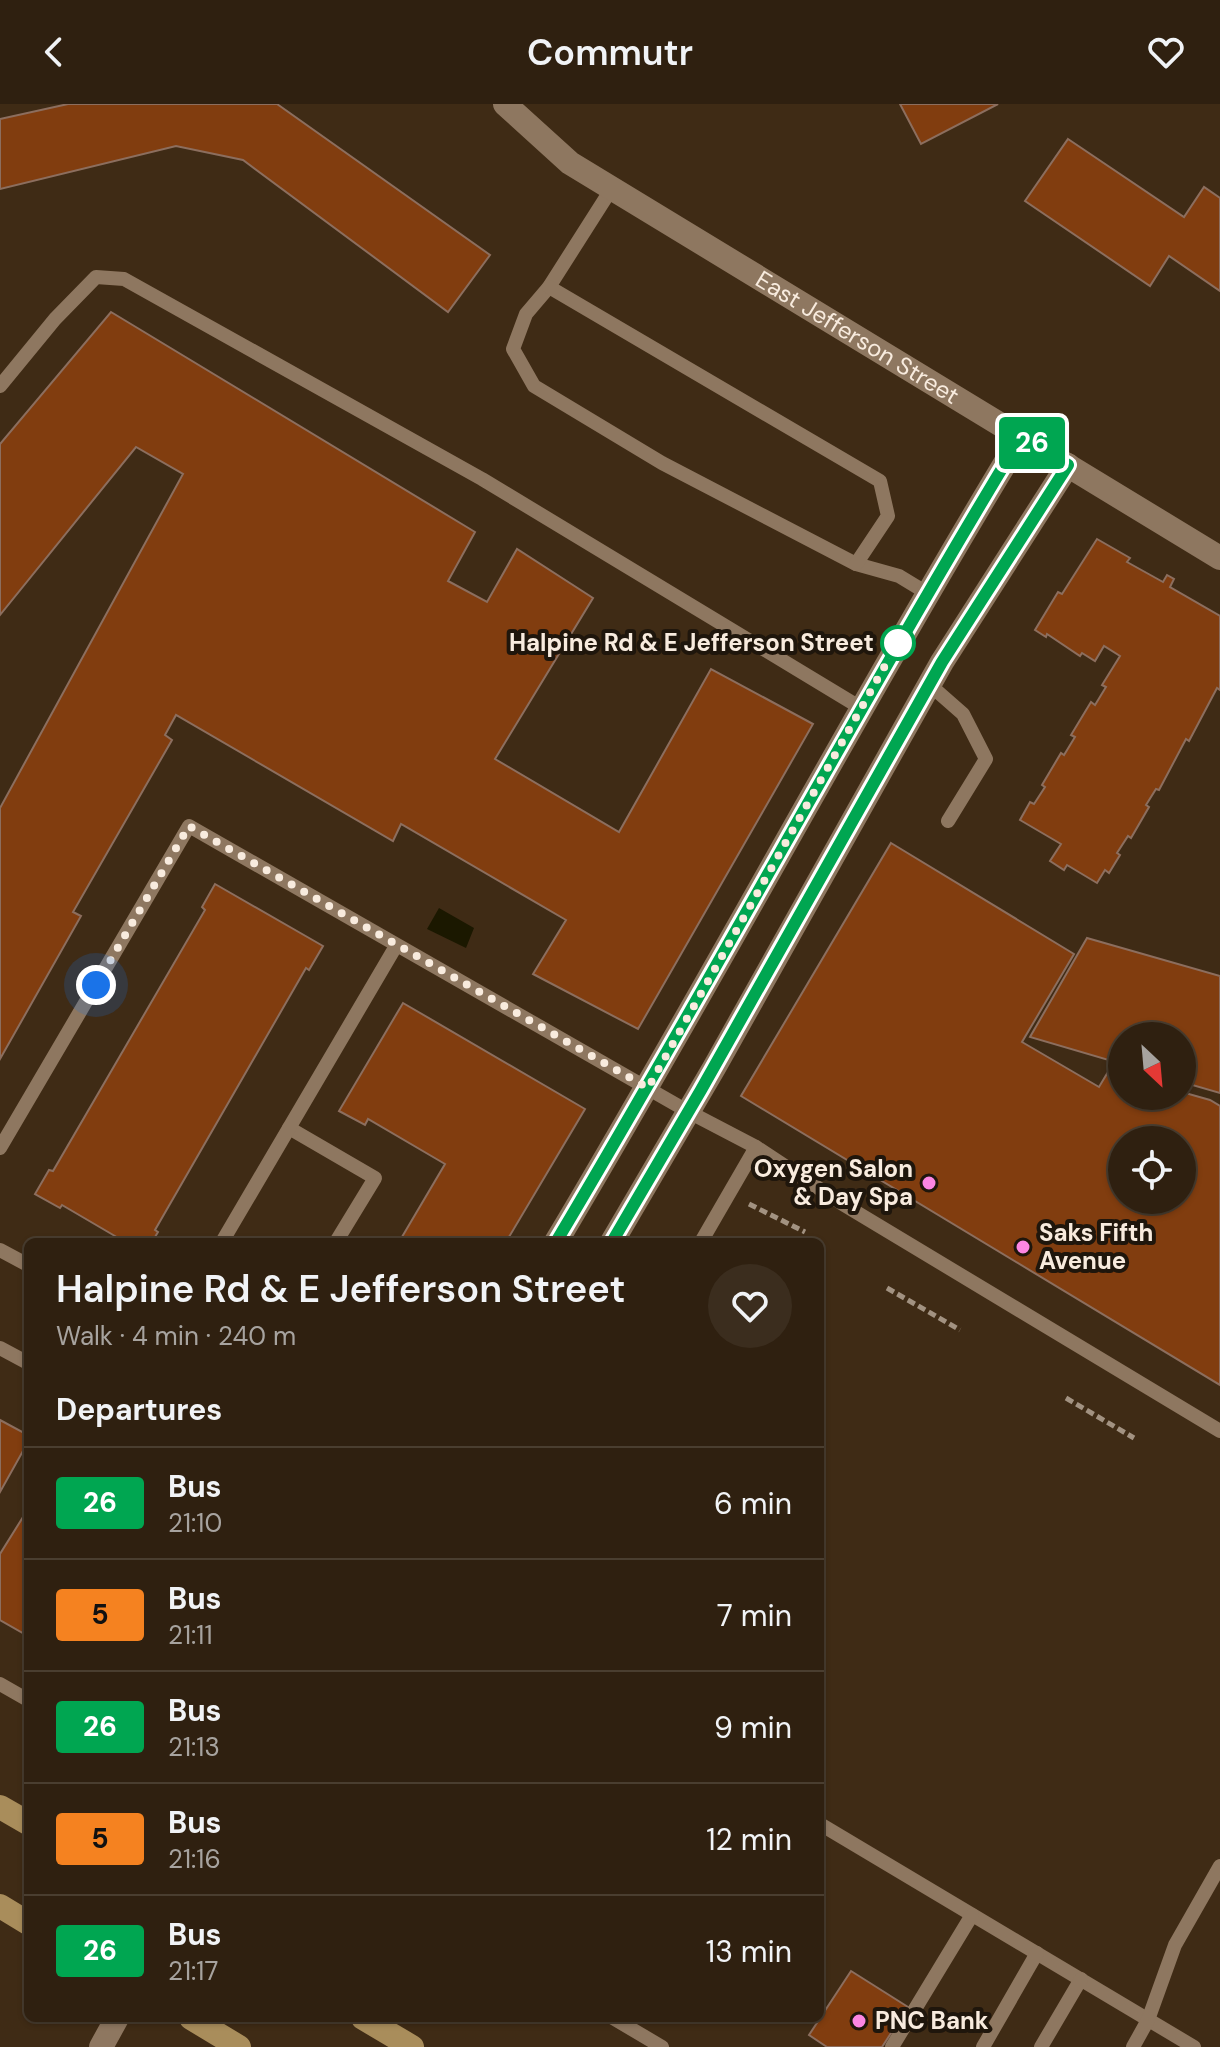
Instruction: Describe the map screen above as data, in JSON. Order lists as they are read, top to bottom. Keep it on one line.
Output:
{"streets":{"street":["East Jefferson Street"]},"places":["Halpine Rd & E Jefferson Street","Oxygen Salon & Day Spa","Saks Fifth Avenue","PNC Bank"],"lines":["bus line 26"],"north":"bottom right","page":{"header":"Commutr","on_map":"26","heading":[["Halpine Rd & E Jefferson Street","Walk · 4 min · 240 m"],"Departures"],"list":[{"mark":"26","name":"Bus","note":"21:10","value":"6 min"},{"mark":"5","name":"Bus","note":"21:11","value":"7 min"},{"mark":"26","name":"Bus","note":"21:13","value":"9 min"},{"mark":"5","name":"Bus","note":"21:16","value":"12 min"},{"mark":"26","name":"Bus","note":"21:17","value":"13 min"}]}}
